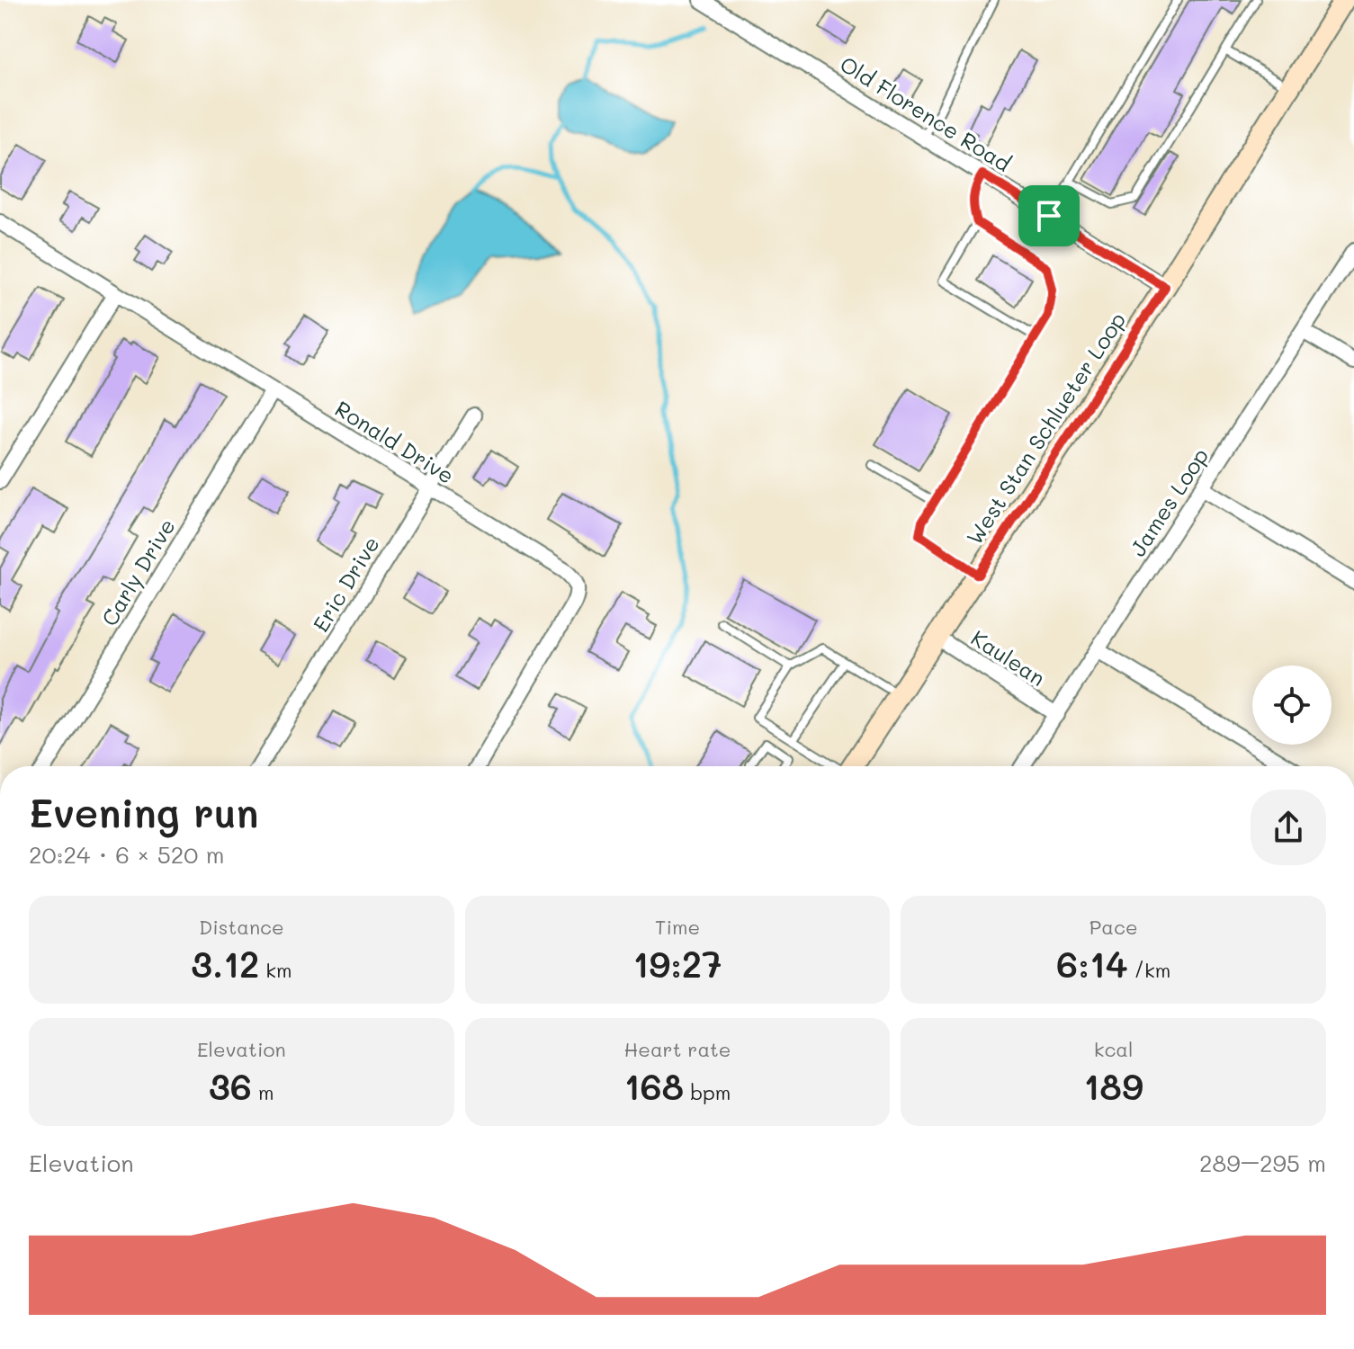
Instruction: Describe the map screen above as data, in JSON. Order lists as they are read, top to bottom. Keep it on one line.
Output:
{"streets":{"main road":["West Stan Schlueter Loop"],"street":["Old Florence Road","Ronald Drive","James Loop","Carly Drive","Eric Drive","Kaulean"]},"crossings":[["Old Florence Road","West Stan Schlueter Loop"],["West Stan Schlueter Loop","Kaulean"],["Ronald Drive","Carly Drive"],["Ronald Drive","Eric Drive"],["James Loop","Kaulean"]],"page":{"heading":["Evening run","20:24 · 6 × 520 m"],"stats":[["Distance","3.12 km"],["Time","19:27"],["Pace","6:14 /km"],["Elevation","36 m"],["Heart rate","168 bpm"],["kcal","189"]],"chart":["Elevation","289–295 m"]}}
